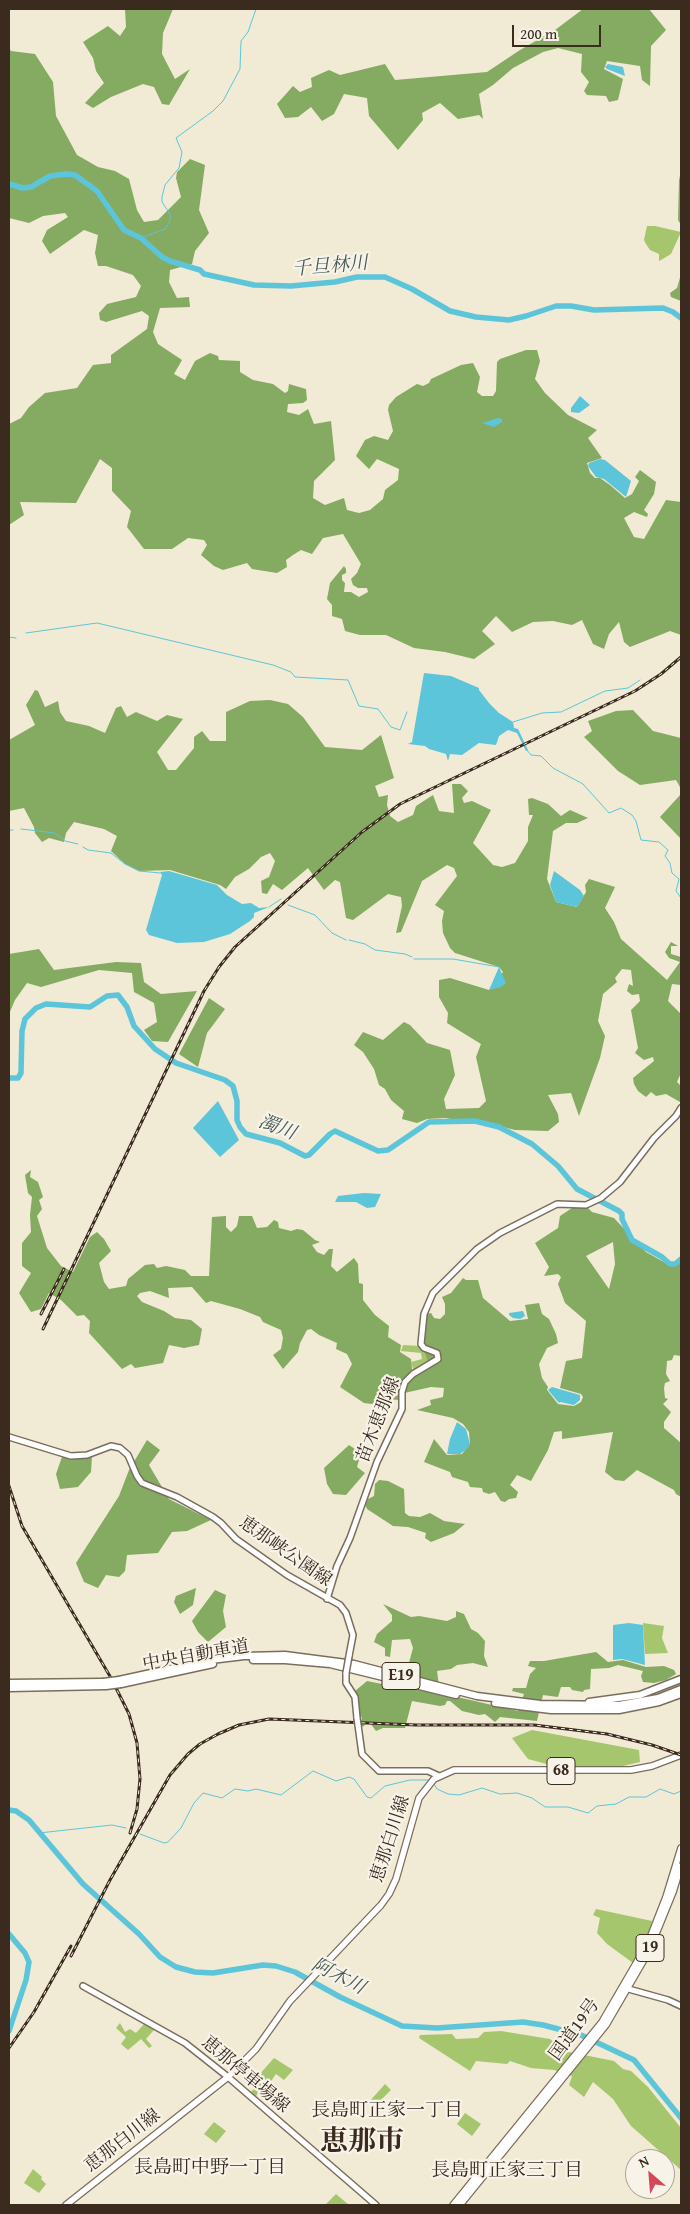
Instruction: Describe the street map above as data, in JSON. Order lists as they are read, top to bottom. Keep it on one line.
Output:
{"streets":{"highway":["中央自動車道","E19"],"main road":["苗木恵那線","恵那峡公園線","68","恵那白川線","19","国道19号","恵那停車場線"]},"crossings":[["苗木恵那線","恵那峡公園線"],["恵那峡公園線","68"],["恵那峡公園線","恵那白川線"],["68","恵那白川線"],["恵那白川線","恵那停車場線"]],"districts":["長島町正家一丁目","恵那市","長島町中野一丁目","長島町正家三丁目"],"water":["千旦林川","濁川","阿木川"],"scale_bar":"200 m","north":"top left"}
